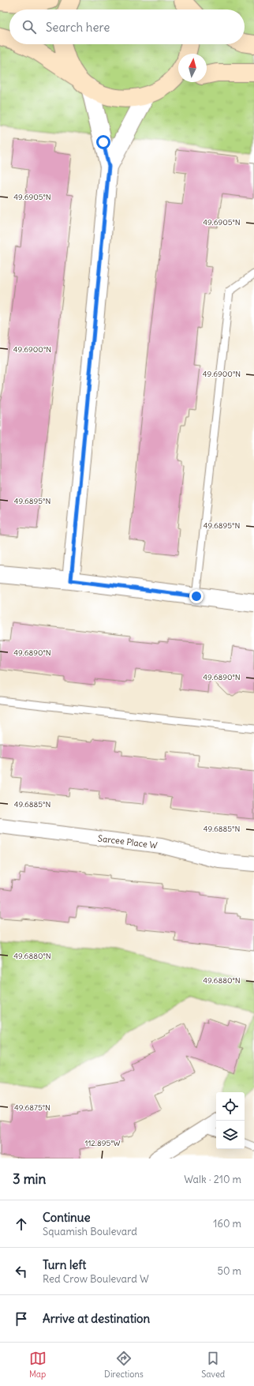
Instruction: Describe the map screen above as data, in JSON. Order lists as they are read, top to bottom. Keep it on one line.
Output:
{"streets":{"street":["Sarcee Place W"]},"north":"top","page":{"search":"Search here","heading":["3 min","Walk · 210 m"],"list":[["Continue","Squamish Boulevard","160 m"],["Turn left","Red Crow Boulevard W","50 m"],"Arrive at destination"],"nav":["Map","Directions","Saved"]},"coordinates":["49.6905°N","49.6900°N","49.6895°N","49.6890°N","49.6885°N","49.6880°N","49.6875°N","112.895°W"]}
